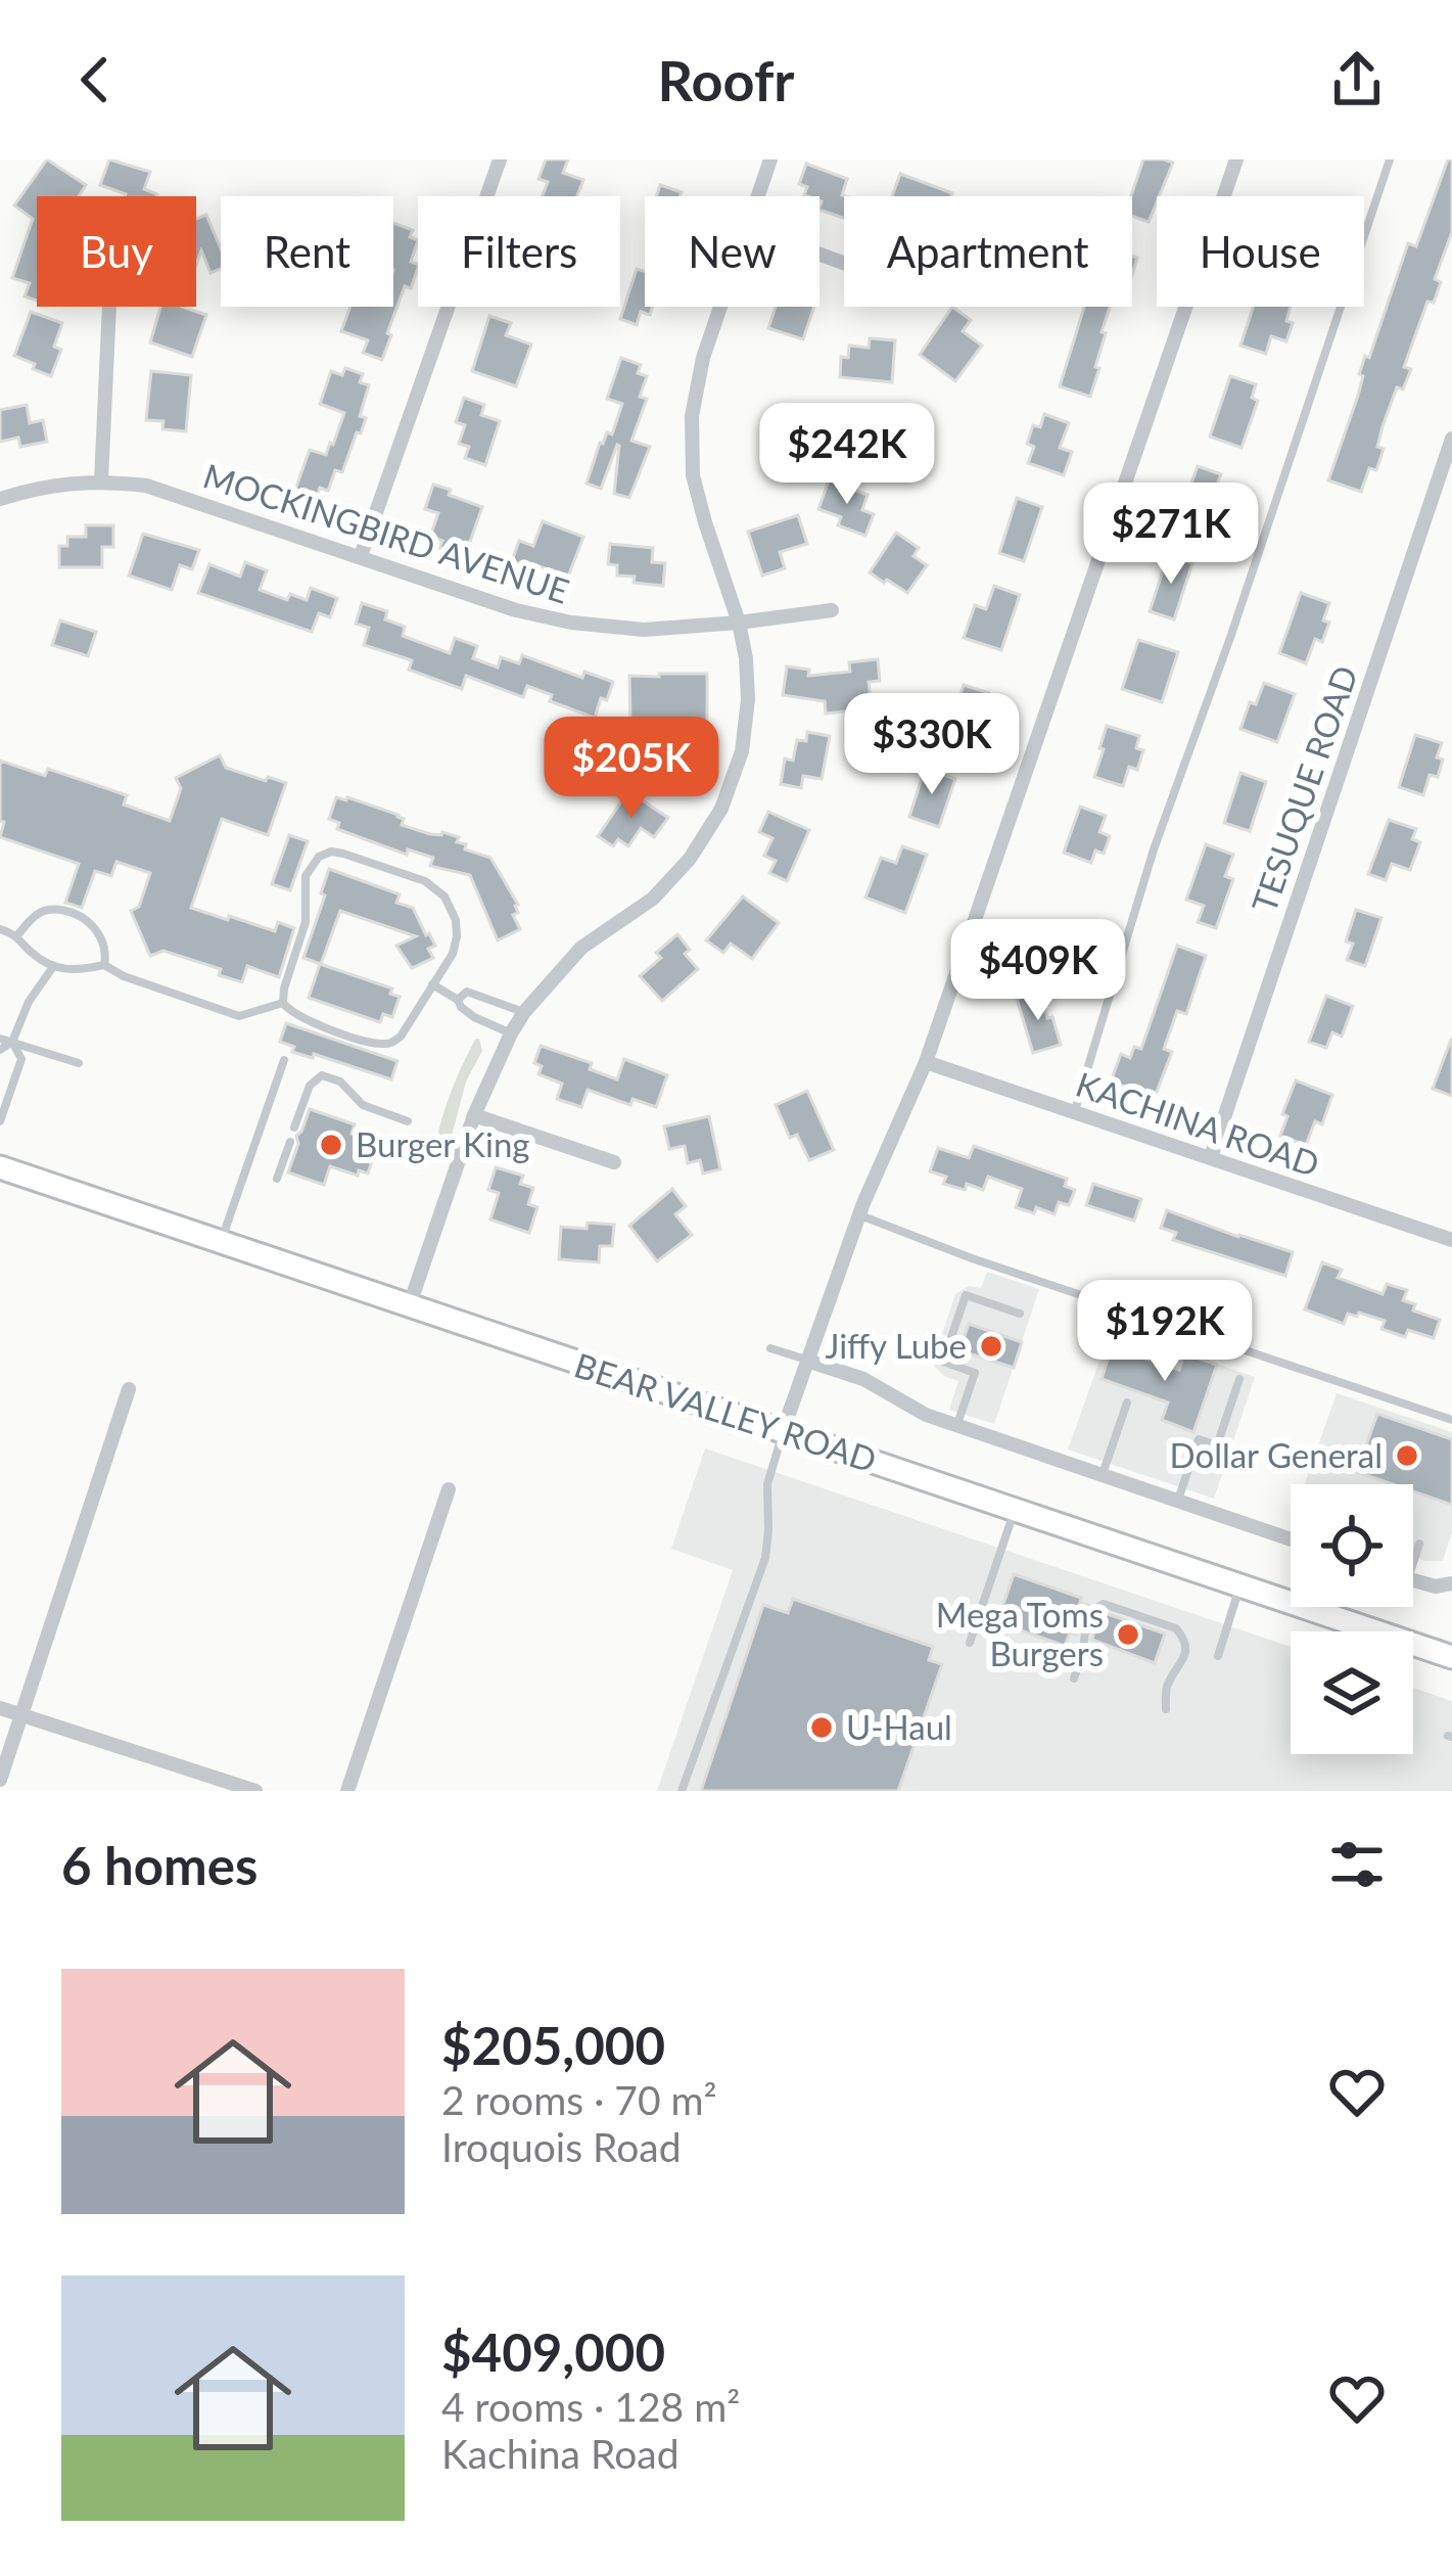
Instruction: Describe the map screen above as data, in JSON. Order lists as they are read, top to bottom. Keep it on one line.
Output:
{"streets":{"main road":["BEAR VALLEY ROAD"],"street":["MOCKINGBIRD AVENUE","TESUQUE ROAD","KACHINA ROAD"]},"crossings":[["TESUQUE ROAD","KACHINA ROAD"]],"places":["Burger King","Jiffy Lube","Dollar General","Mega Toms Burgers","U-Haul"],"page":{"header":"Roofr","chip":["Buy","Rent","Filters","New","Apartment","House"],"price":["$242K","$271K","$330K","$205K","$409K","$192K"],"heading":"6 homes","list":[{"name":"$205,000","note":"2 rooms · 70 m² · Iroquois Road"},{"name":"$409,000","note":"4 rooms · 128 m² · Kachina Road"}]}}
